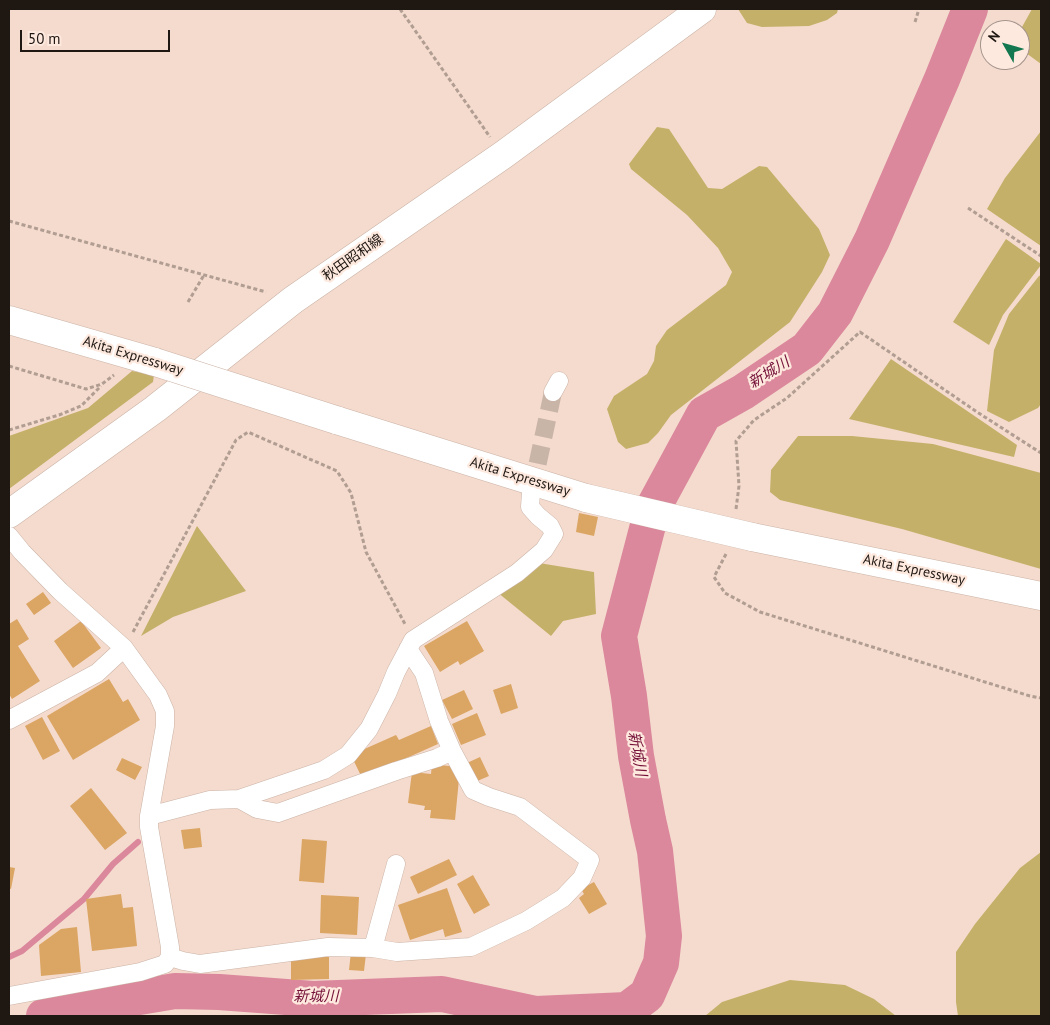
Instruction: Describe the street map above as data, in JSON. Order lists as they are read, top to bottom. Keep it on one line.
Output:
{"streets":{"main road":["秋田昭和線","Akita Expressway"]},"water":["新城川"],"scale_bar":"50 m","north":"top left"}
